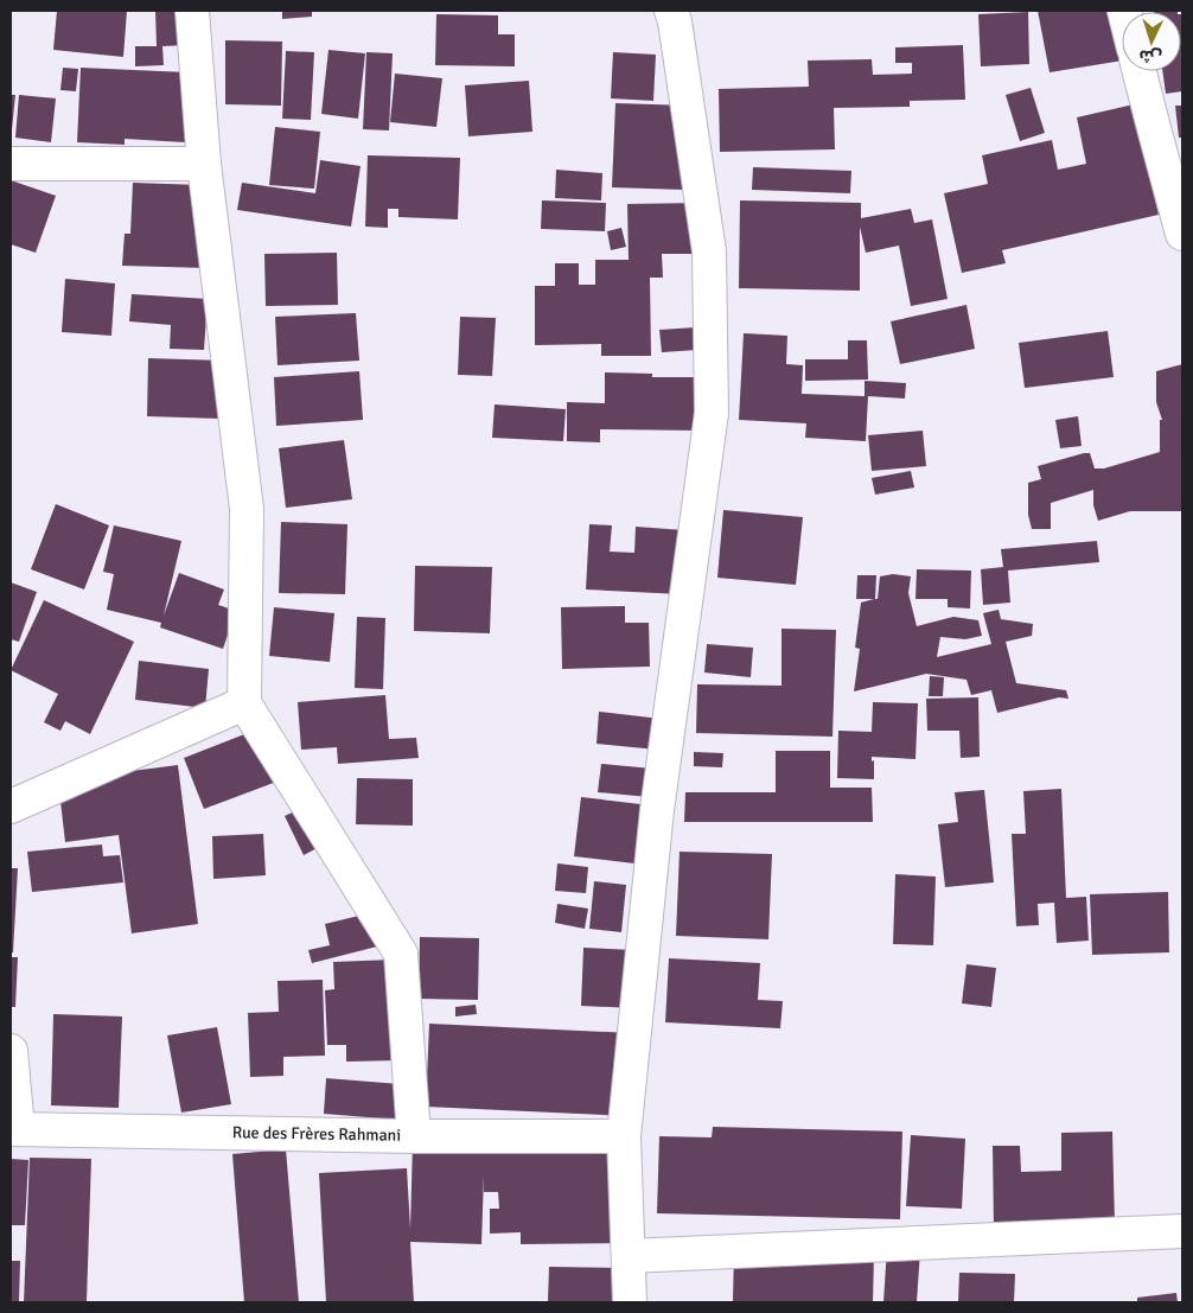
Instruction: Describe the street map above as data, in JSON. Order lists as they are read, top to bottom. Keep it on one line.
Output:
{"streets":{"street":["Rue des Frères Rahmani"]},"north":"bottom"}
